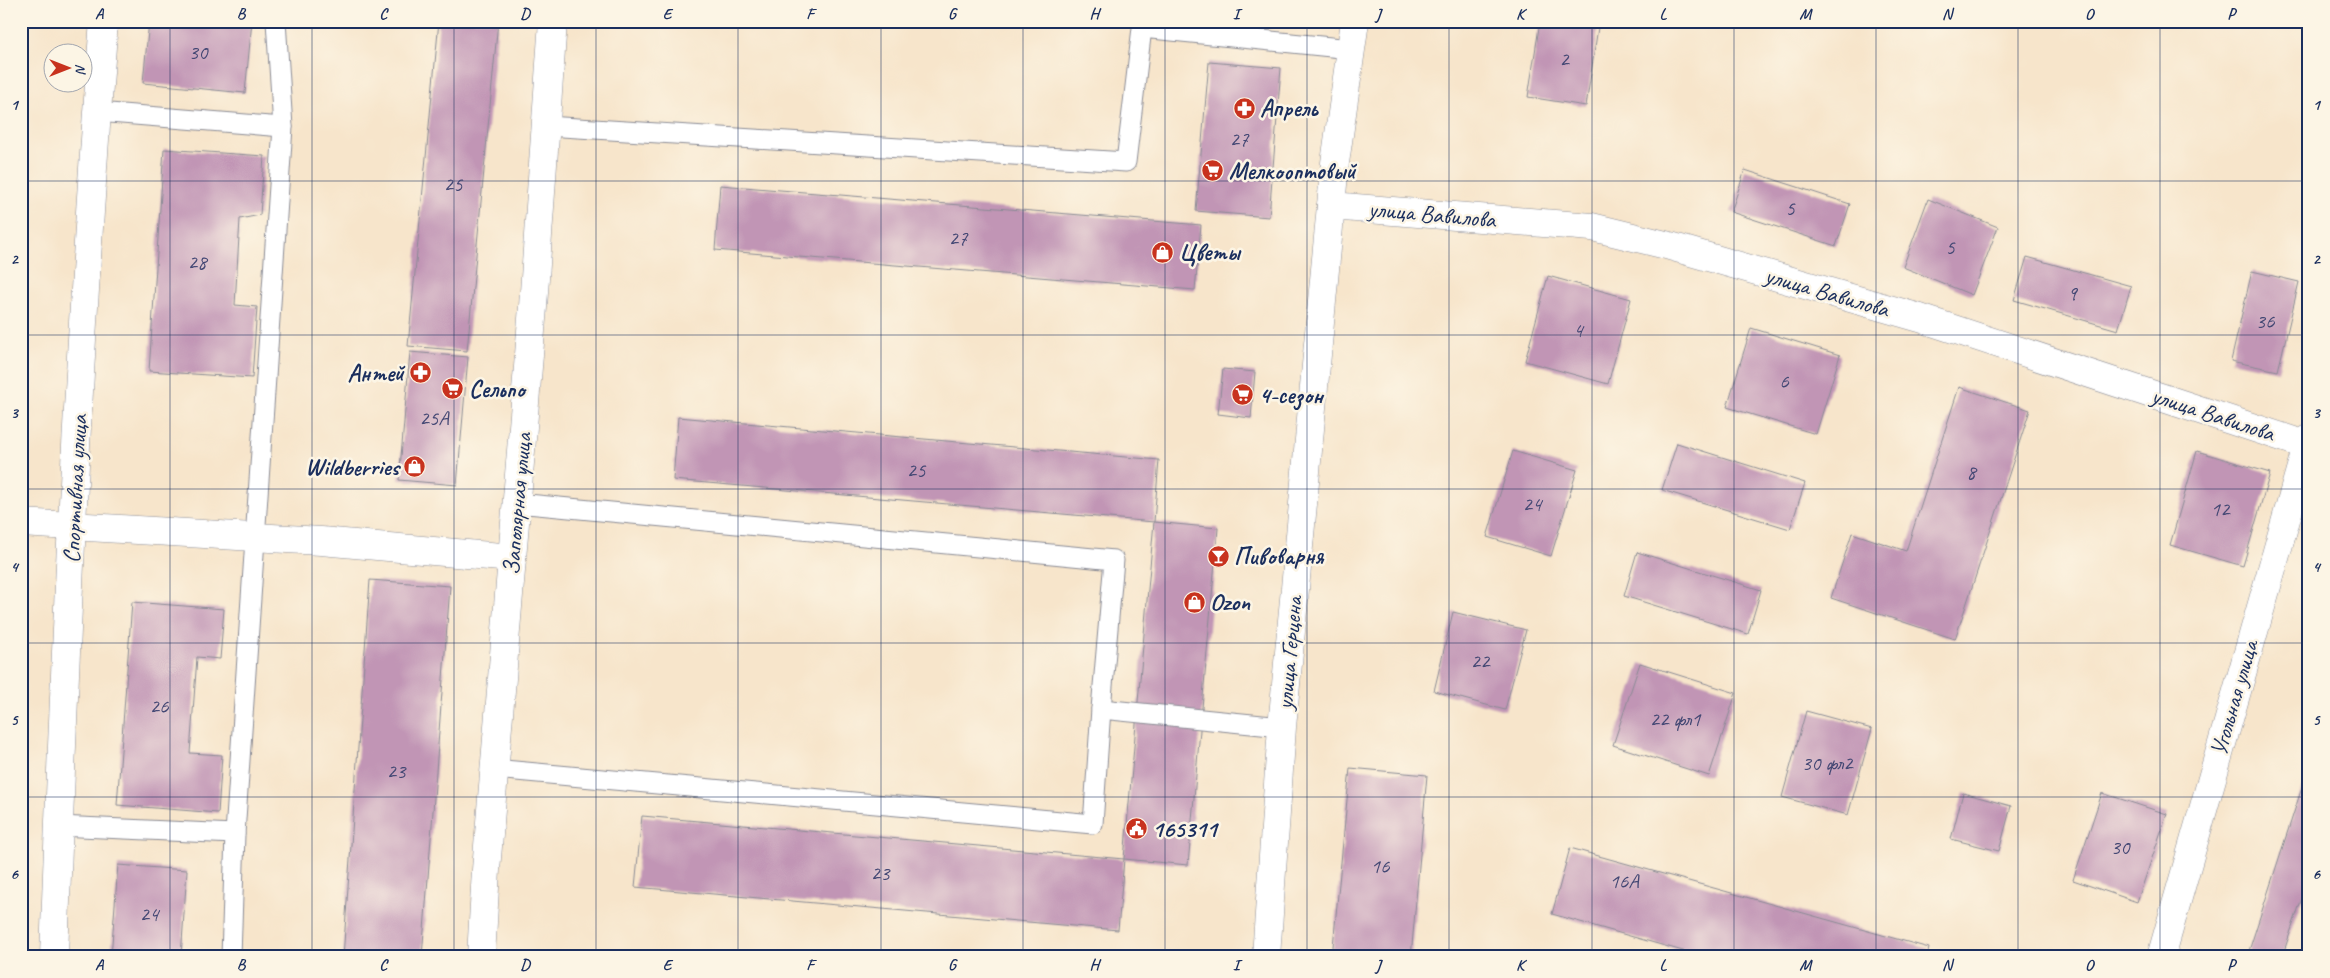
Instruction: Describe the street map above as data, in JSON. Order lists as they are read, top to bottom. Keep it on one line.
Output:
{"streets":{"street":["улица Вавилова","Спортивная улица","Заполярная улица","улица Герцена","Угольная улица"]},"crossings":[["улица Вавилова","улица Герцена"],["улица Вавилова","Угольная улица"]],"places":{"pharmacy":["Апрель","Антей"],"supermarket":["Мелкооптовый","Сельпо","4-сезон"],"shop":["Цветы","Wildberries","Ozon"],"bar":["Пивоварня"],"public building":["165311"]},"house_numbers":["30","2","27","25","5","27","5","28","9","36","4","6","25А","25","8","24","12","22","26","22 фл1","30 фл2","23","30","16","23","16А","24"],"north":"right","grid":{"columns":["A","B","C","D","E","F","G","H","I","J","K","L","M","N","O","P"],"rows":["1","2","3","4","5","6"]}}
